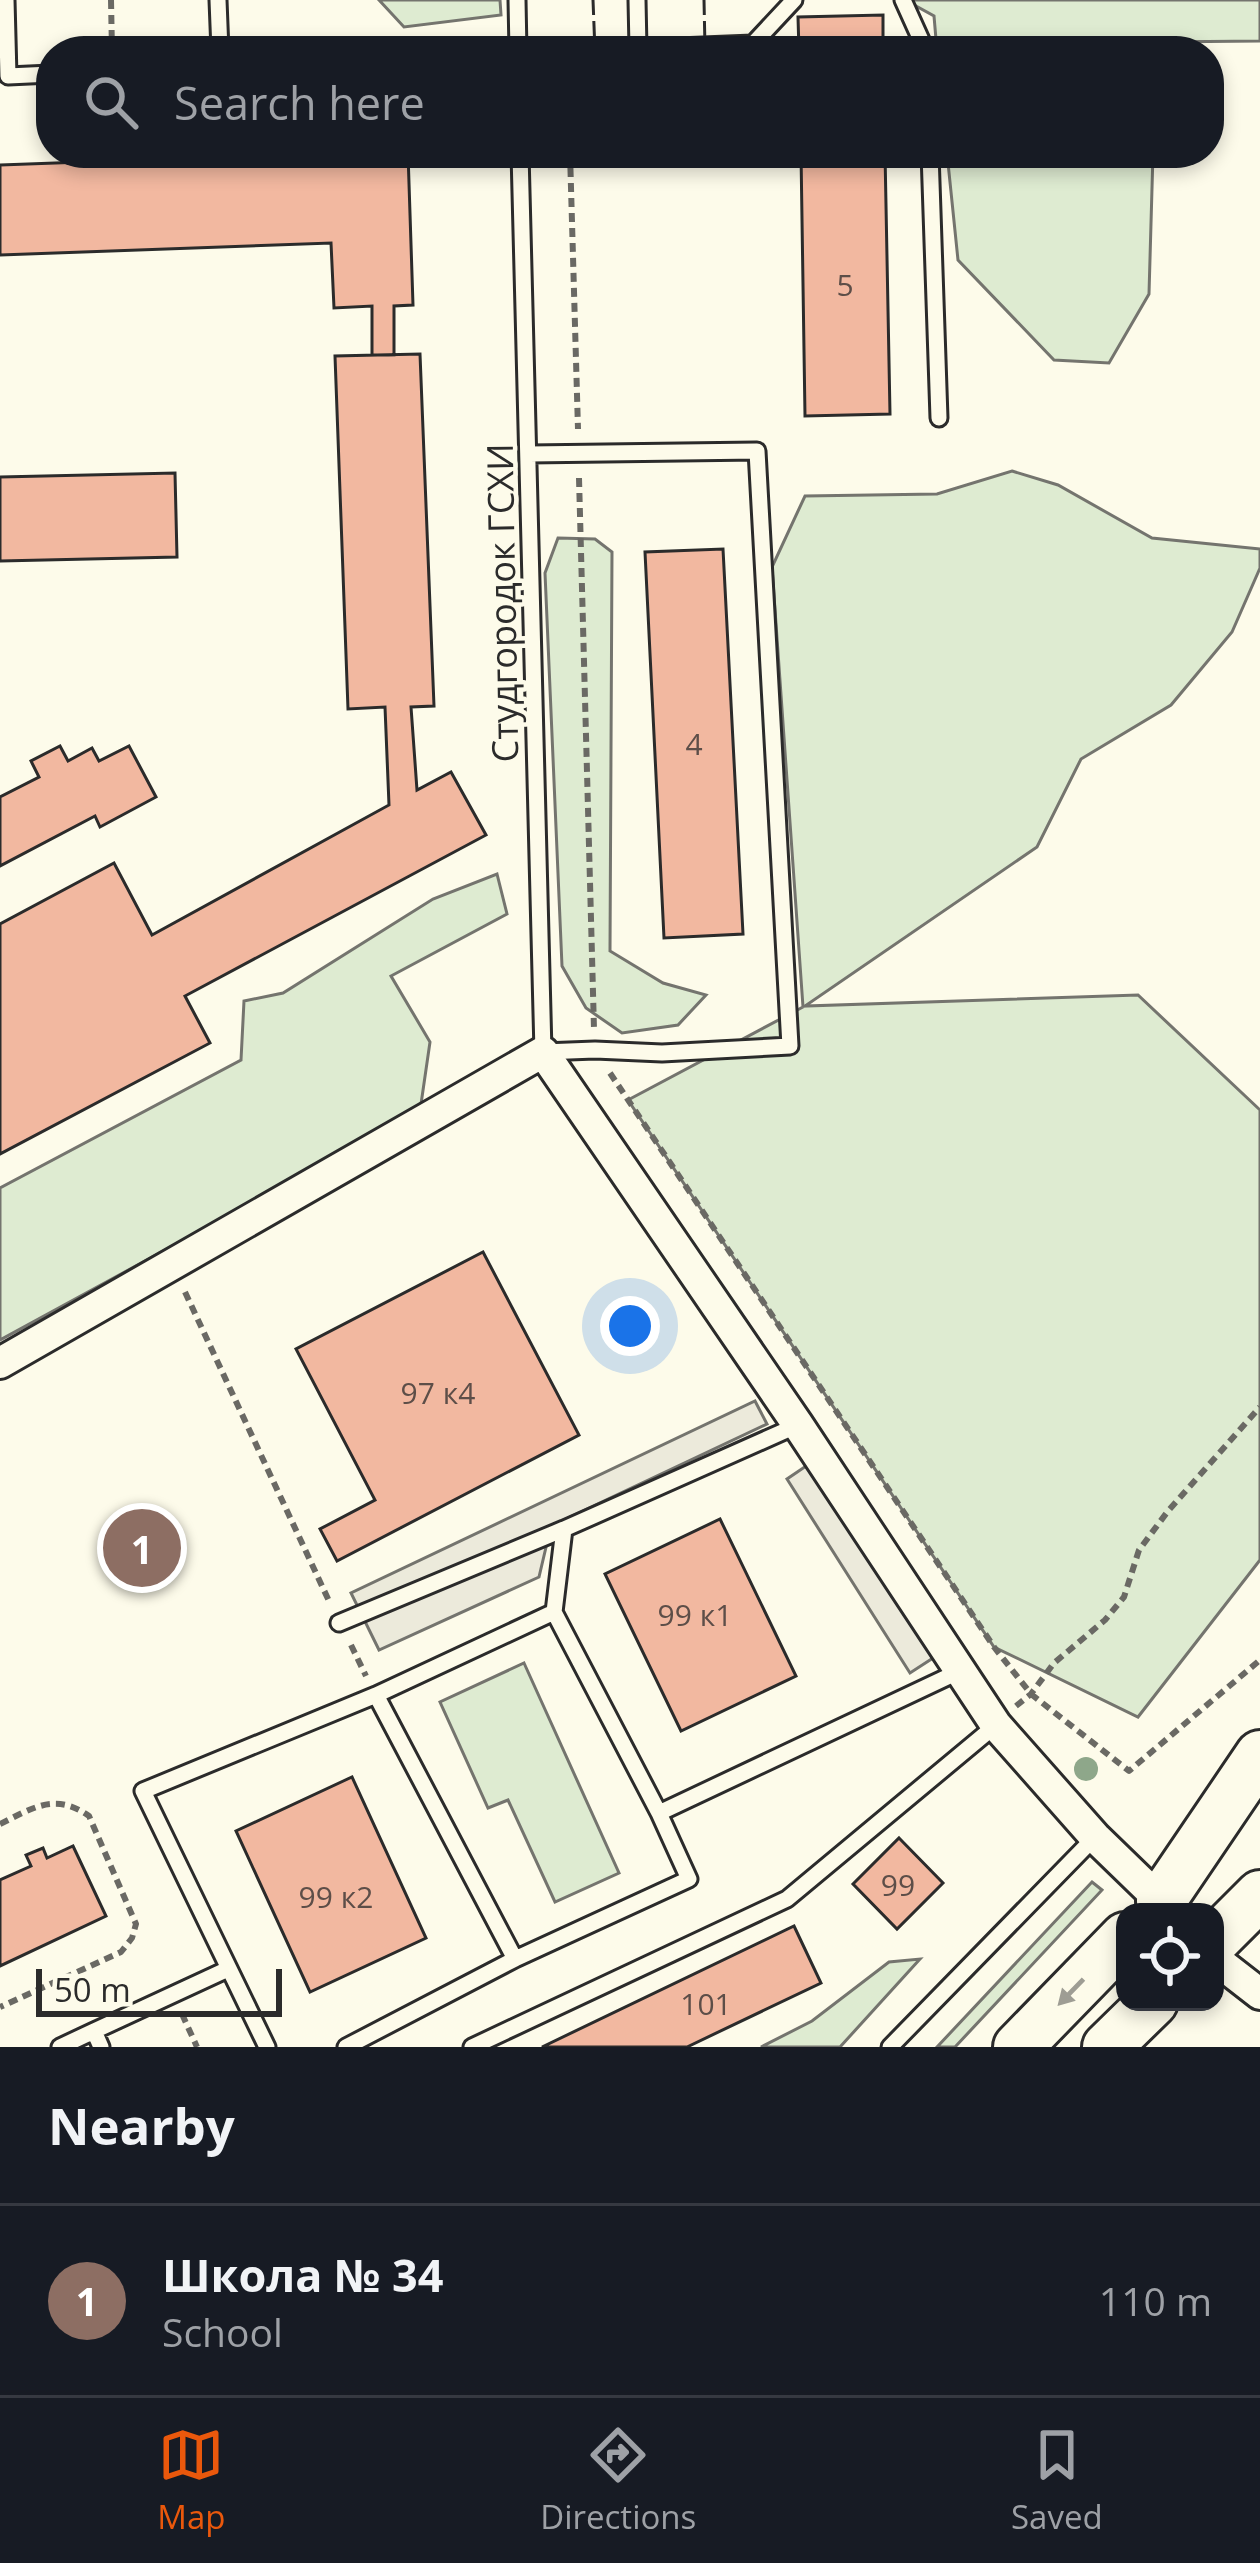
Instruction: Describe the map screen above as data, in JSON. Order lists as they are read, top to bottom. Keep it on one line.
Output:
{"streets":{"lane":["Студгородок ГСХИ"]},"house_numbers":["5","4","97 к4","99 к1","99","99 к2","101"],"scale_bar":"50 m","page":{"search":"Search here","pins":"1","scale":"50 m","heading":"Nearby","list":[{"mark":"1","name":"Школа № 34","note":"School","value":"110 m"}],"nav":["Map","Directions","Saved"]}}
